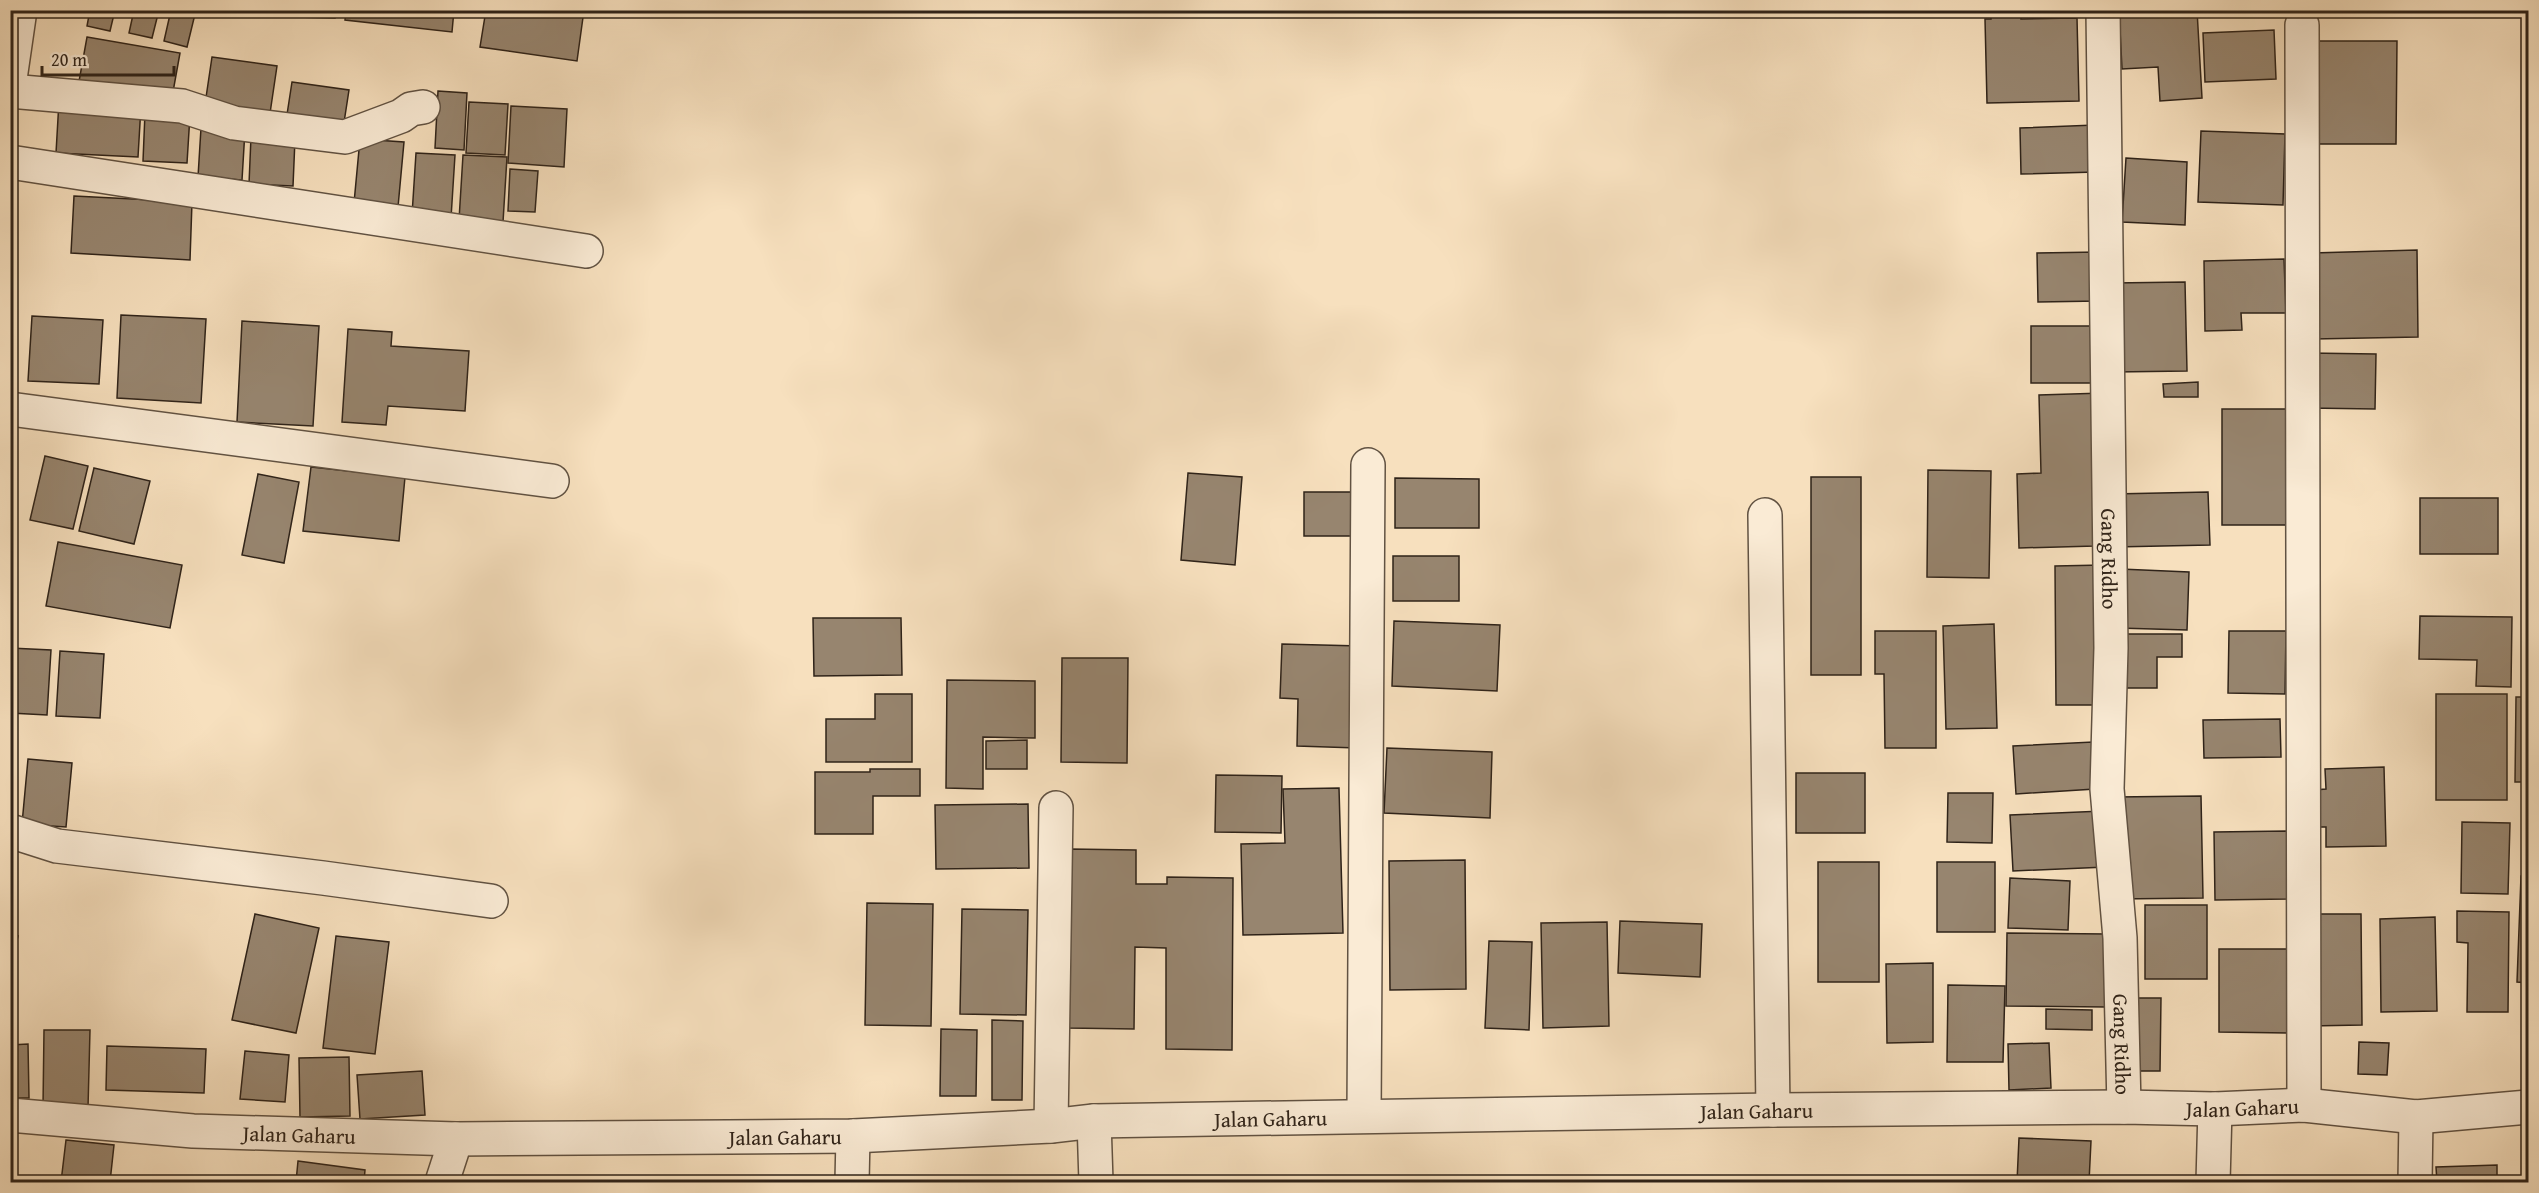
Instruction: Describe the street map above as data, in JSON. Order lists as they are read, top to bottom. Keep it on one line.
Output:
{"streets":{"street":["Gang Ridho","Jalan Gaharu"]},"crossings":[["Gang Ridho","Jalan Gaharu"]],"scale_bar":"20 m"}
